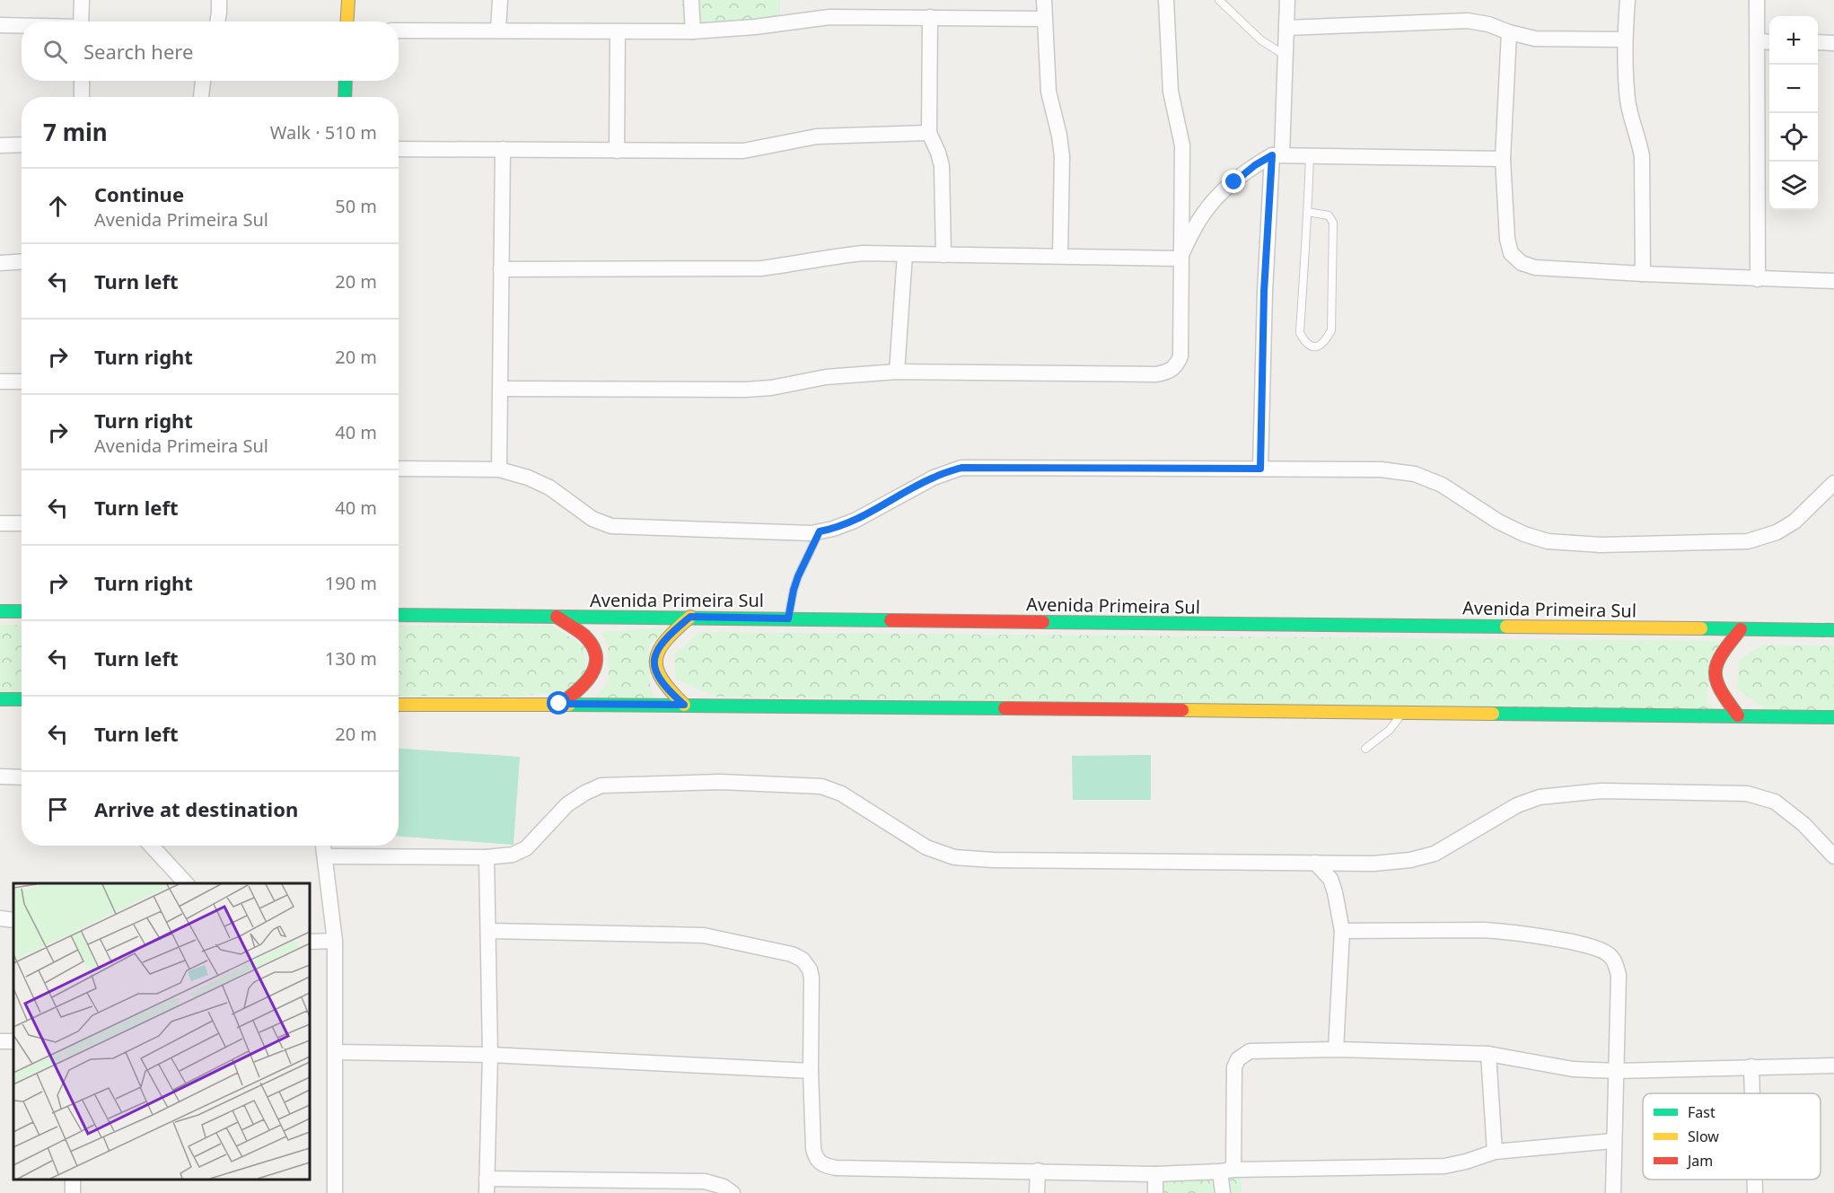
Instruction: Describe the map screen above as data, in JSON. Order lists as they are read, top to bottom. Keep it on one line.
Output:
{"streets":{"street":["Avenida Primeira Sul"]},"legend":["Fast","Slow","Jam"],"page":{"map_buttons":["+","−"],"search":"Search here","heading":["7 min","Walk · 510 m"],"list":[["Continue","Avenida Primeira Sul","50 m"],["Turn left","20 m"],["Turn right","20 m"],["Turn right","Avenida Primeira Sul","40 m"],["Turn left","40 m"],["Turn right","190 m"],["Turn left","130 m"],["Turn left","20 m"],"Arrive at destination"]}}
